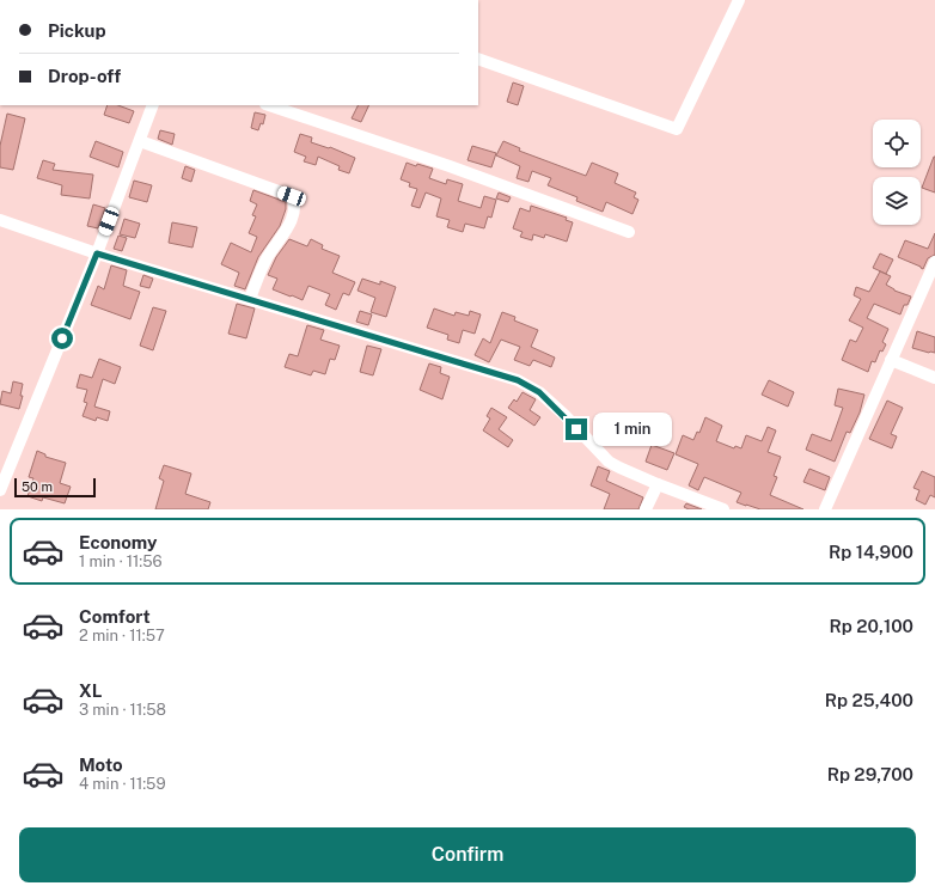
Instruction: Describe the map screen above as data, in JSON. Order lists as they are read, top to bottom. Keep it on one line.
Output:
{"scale_bar":"50 m","page":{"banner":["Pickup","Drop-off"],"bubble":"1 min","scale":"50 m","list":[{"name":"Economy","note":"1 min · 11:56","value":"Rp 14,900"},{"name":"Comfort","note":"2 min · 11:57","value":"Rp 20,100"},{"name":"XL","note":"3 min · 11:58","value":"Rp 25,400"},{"name":"Moto","note":"4 min · 11:59","value":"Rp 29,700"}],"buttons":"Confirm"}}
